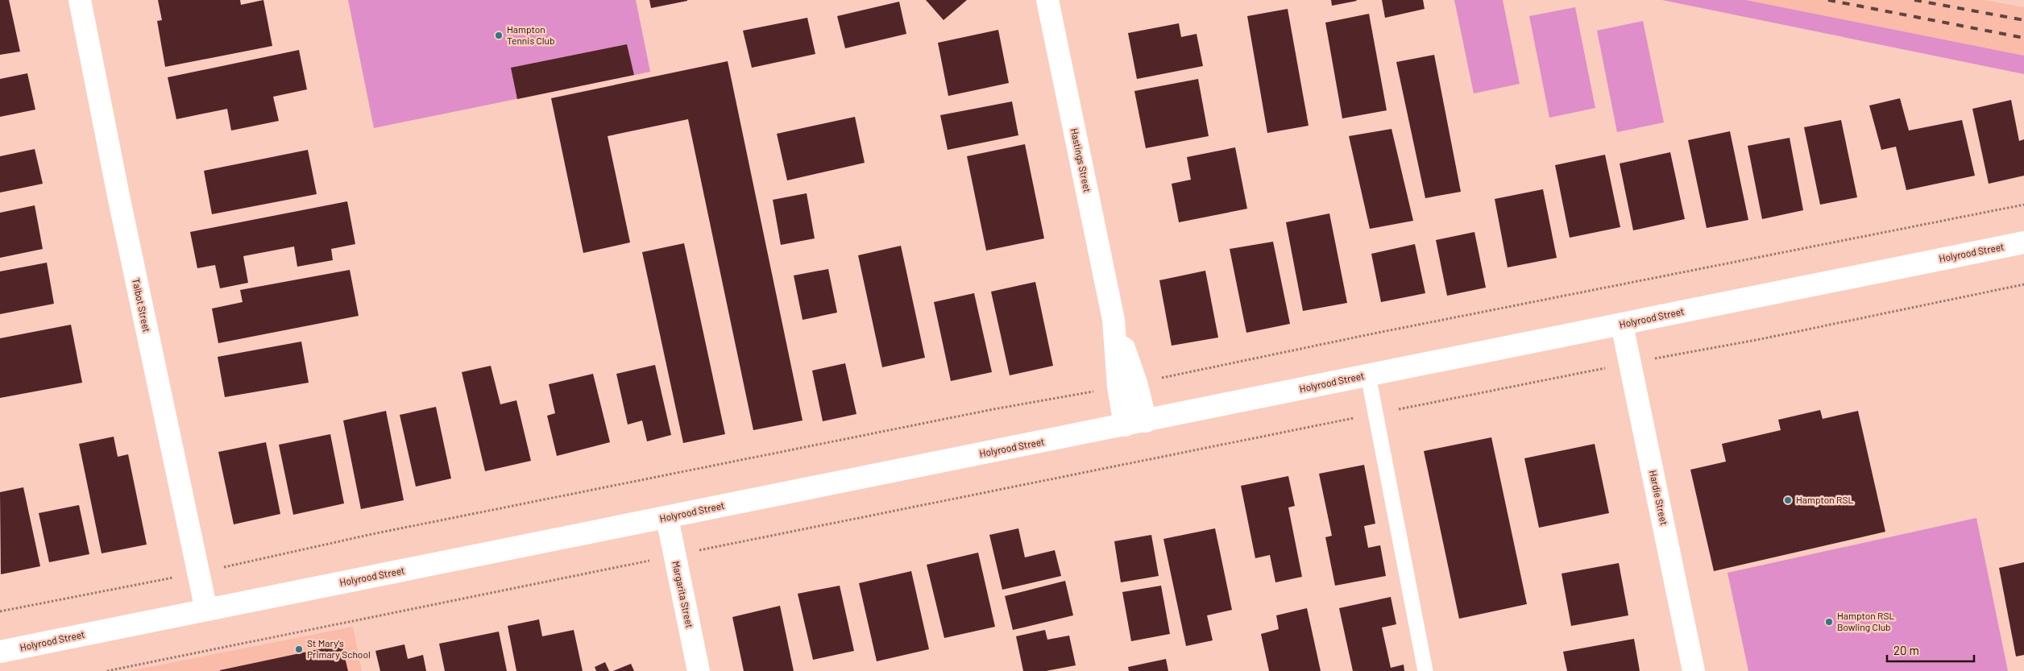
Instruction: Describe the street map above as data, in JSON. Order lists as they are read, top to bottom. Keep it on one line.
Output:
{"streets":{"street":["Hastings Street","Holyrood Street","Talbot Street","Hardie Street","Margarita Street"]},"crossings":[["Hastings Street","Holyrood Street"],["Holyrood Street","Talbot Street"],["Holyrood Street","Hardie Street"],["Holyrood Street","Margarita Street"]],"places":["Hampton Tennis Club","Hampton RSL","Hampton RSL Bowling Club","St Mary's Primary School"],"scale_bar":"20 m"}
